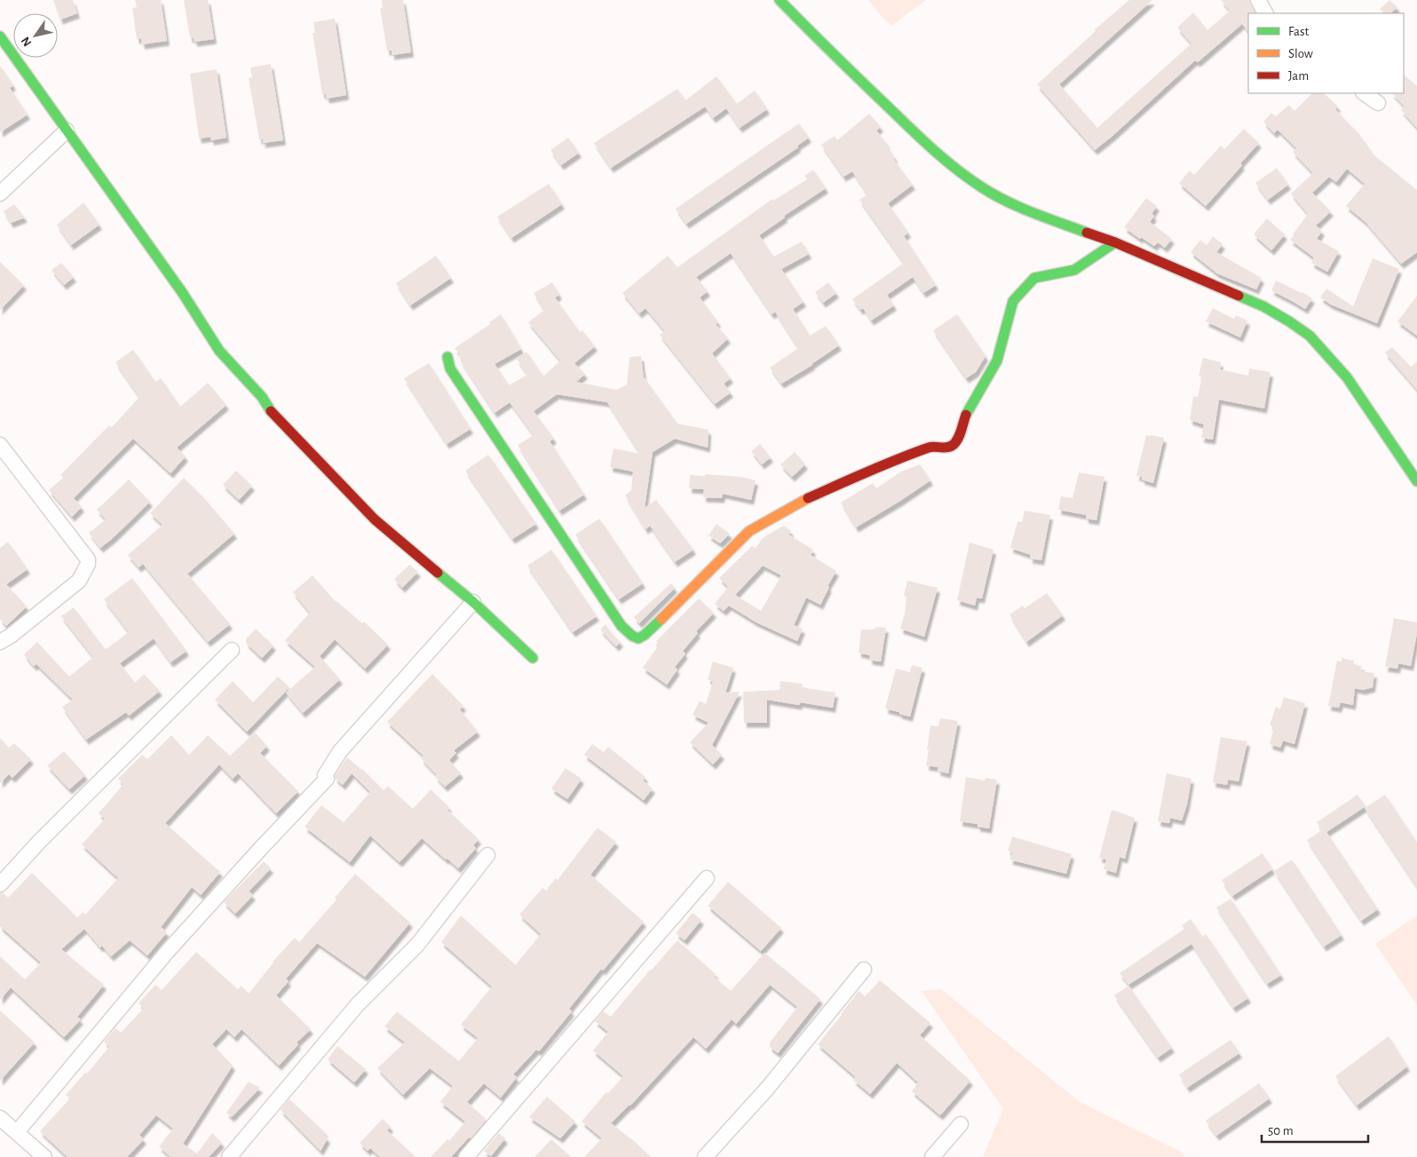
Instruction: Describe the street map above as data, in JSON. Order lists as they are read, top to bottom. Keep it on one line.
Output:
{"legend":["Fast","Slow","Jam"],"scale_bar":"50 m","north":"bottom left"}
